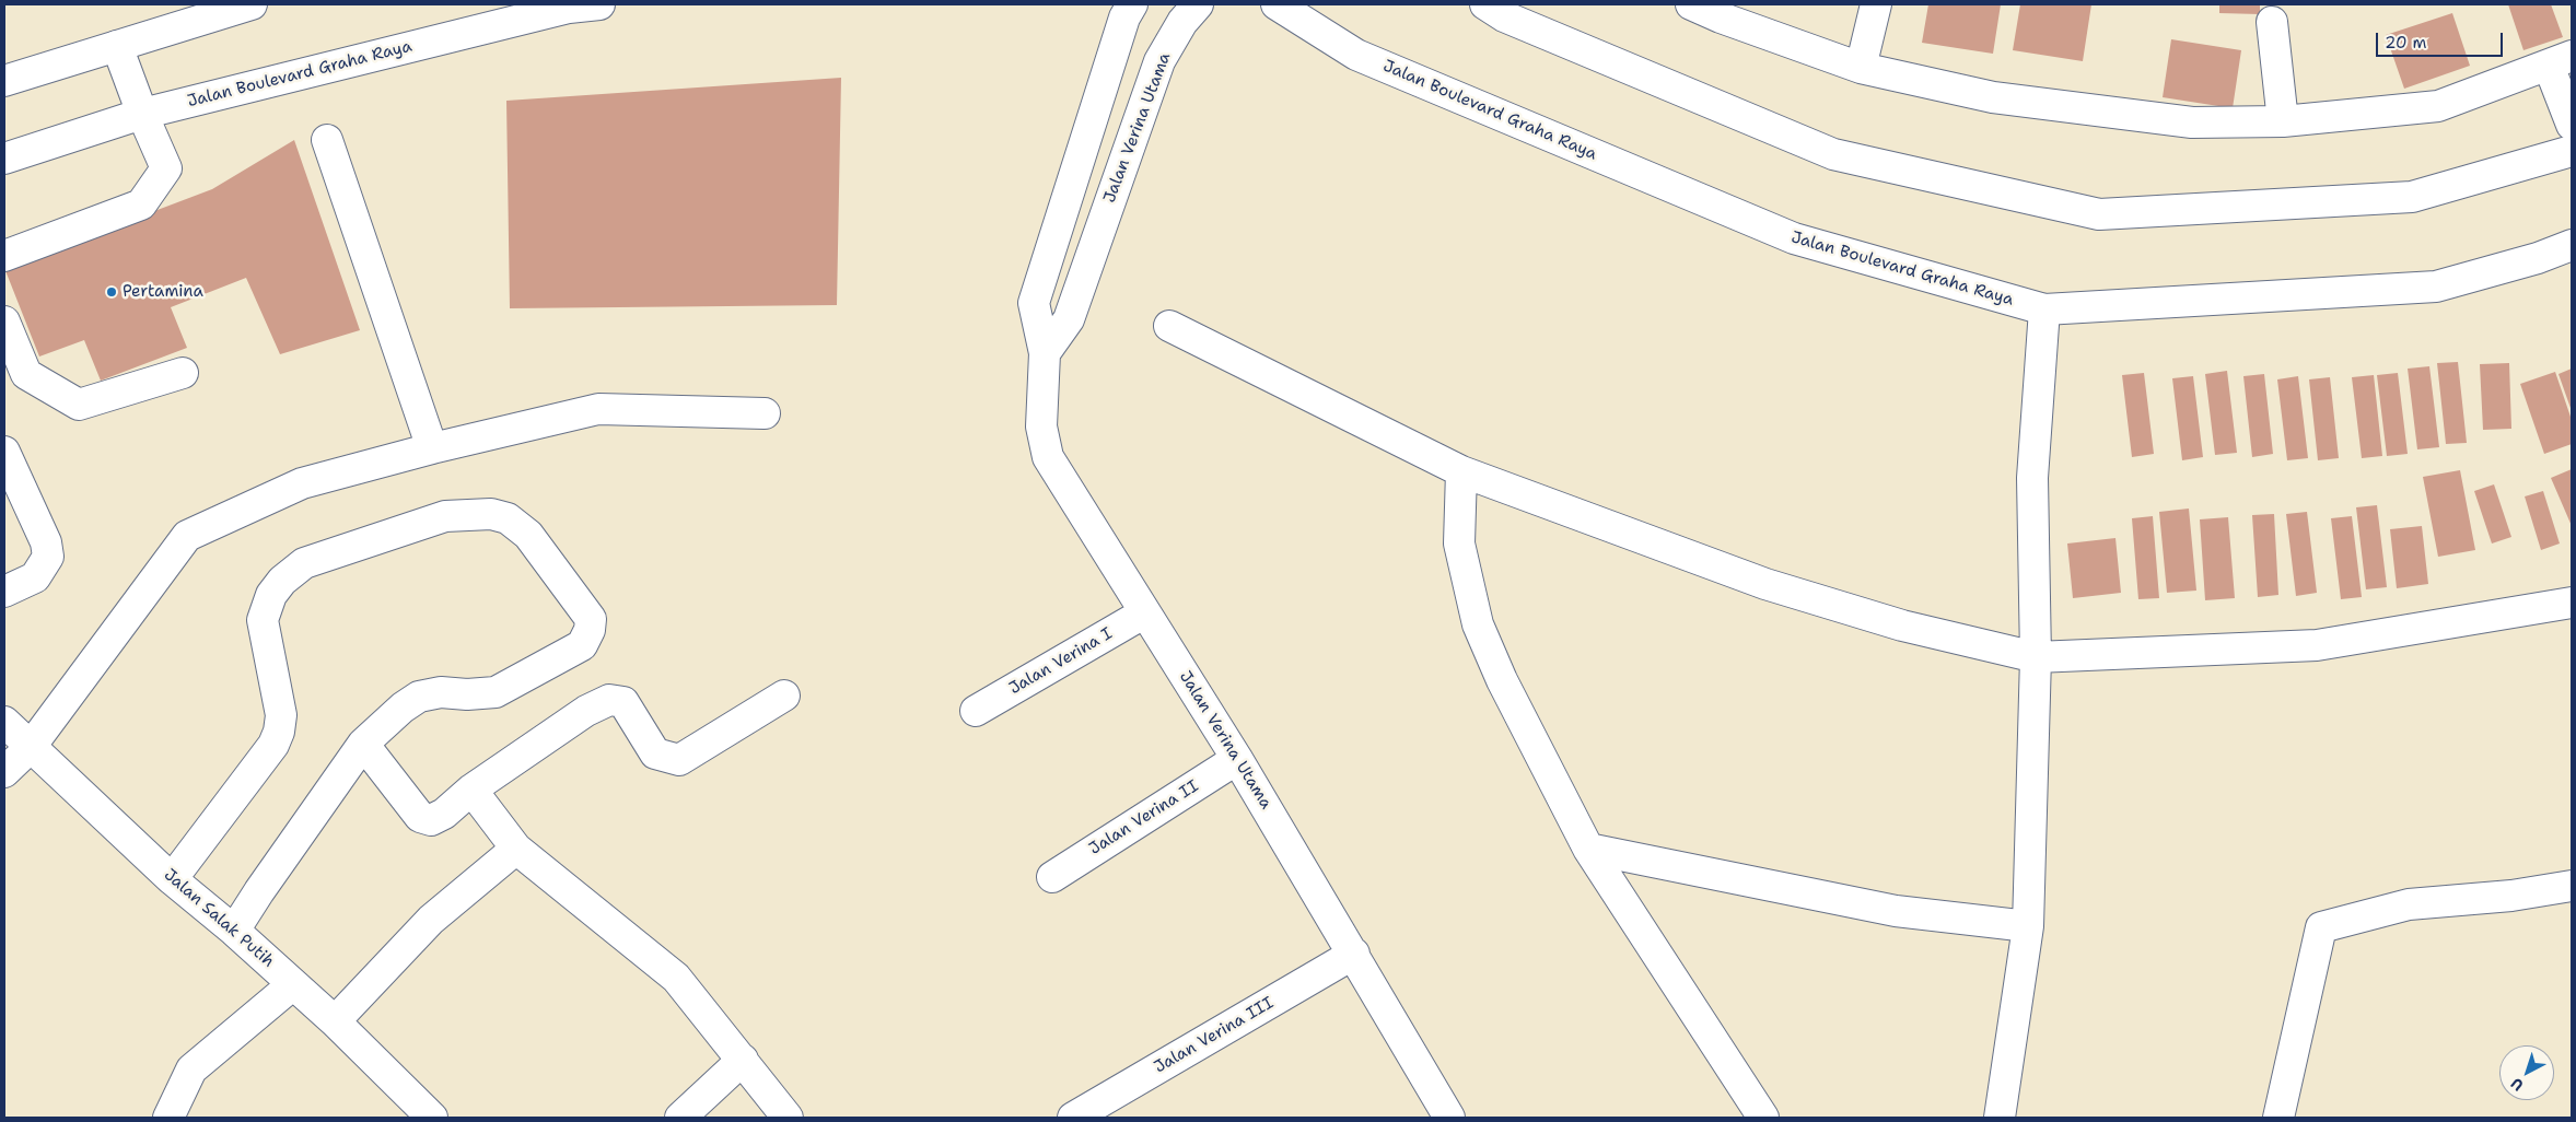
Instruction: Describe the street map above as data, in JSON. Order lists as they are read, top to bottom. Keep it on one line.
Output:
{"streets":{"street":["Jalan Boulevard Graha Raya","Jalan Verina Utama","Jalan Verina I","Jalan Verina II","Jalan Salak Putih","Jalan Verina III"]},"crossings":[["Jalan Verina Utama","Jalan Verina I"],["Jalan Verina Utama","Jalan Verina II"],["Jalan Verina Utama","Jalan Verina III"]],"places":["Pertamina"],"scale_bar":"20 m","north":"bottom left"}
